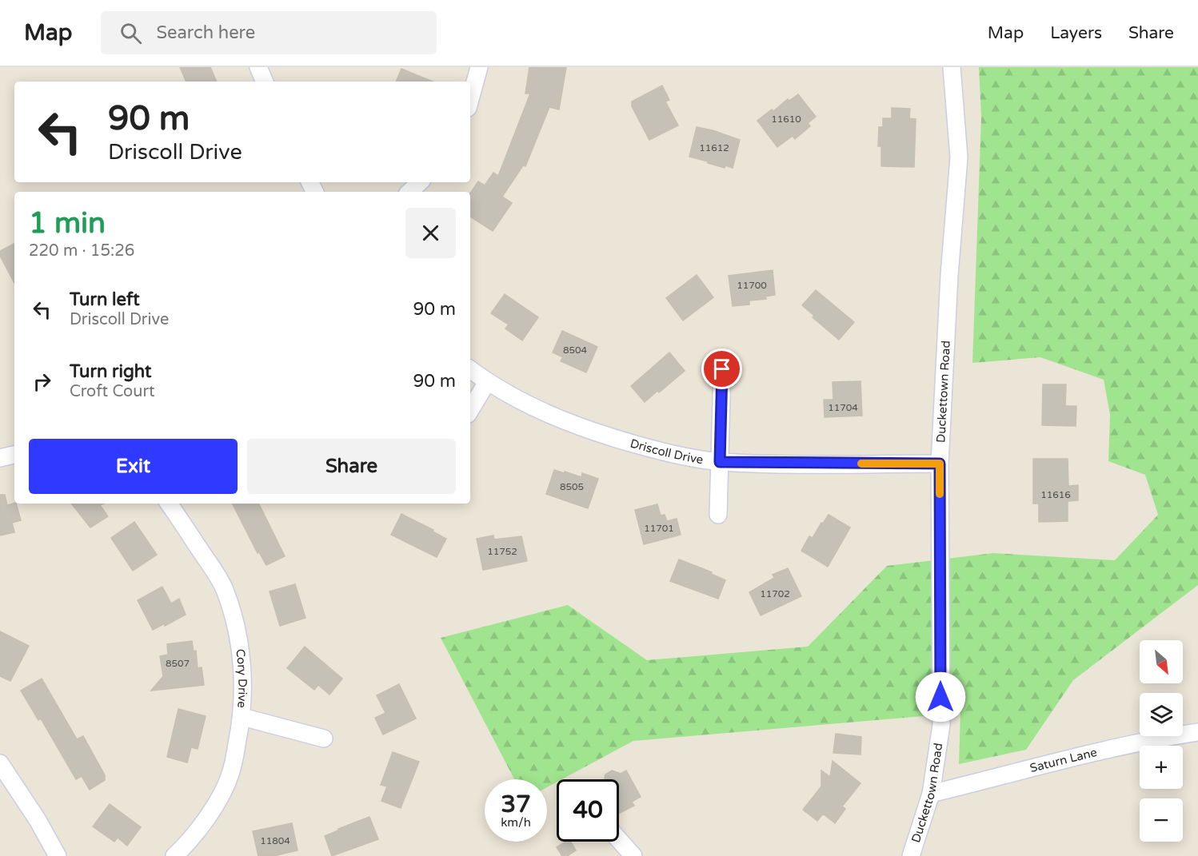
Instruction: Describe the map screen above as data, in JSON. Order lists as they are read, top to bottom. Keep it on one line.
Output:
{"streets":{"street":["Duckettown Road","Driscoll Drive","Cory Drive","Saturn Lane"]},"crossings":[["Duckettown Road","Driscoll Drive"],["Duckettown Road","Saturn Lane"]],"house_numbers":["11610","11612","11700","8504","11704","8505","11616","11701","11752","11702","8507","11804"],"north":"bottom right","page":{"header":"Map","search":"Search here","nav":["Map","Layers","Share"],"turn":["90 m","Driscoll Drive"],"heading":["1 min","220 m · 15:26"],"list":[{"name":"Turn left","note":"Driscoll Drive","value":"90 m"},{"name":"Turn right","note":"Croft Court","value":"90 m"}],"buttons":["Exit","Share"],"map_buttons":["+","−"],"speed":"37 km/h","limit":"40"}}
